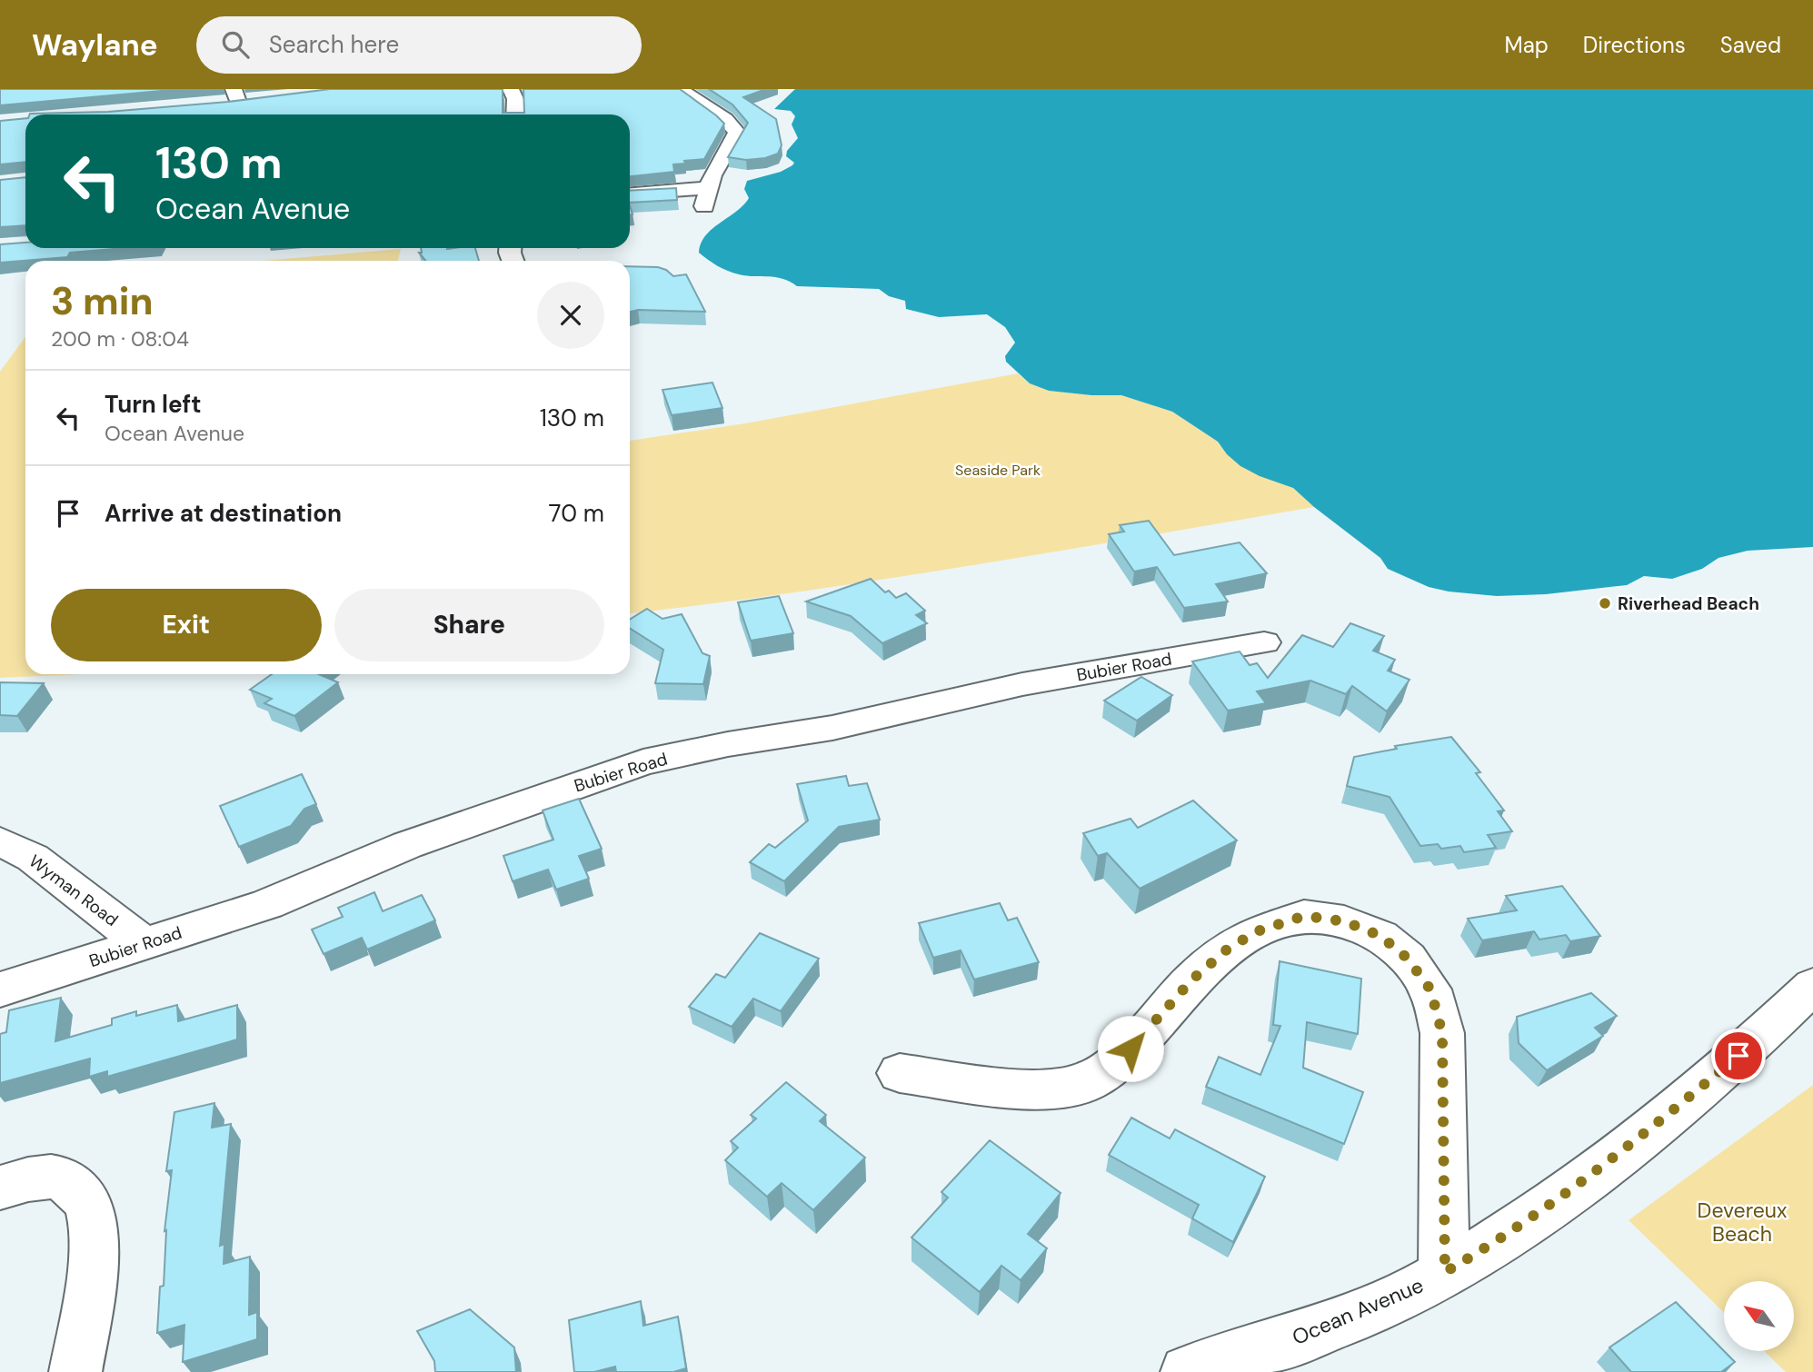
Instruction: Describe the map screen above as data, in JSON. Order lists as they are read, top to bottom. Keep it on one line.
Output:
{"streets":{"street":["Bubier Road","Wyman Road","Ocean Avenue"]},"crossings":[["Bubier Road","Wyman Road"]],"parks":["Seaside Park","Devereux Beach"],"places":["Riverhead Beach"],"north":"top left","page":{"header":"Waylane","search":"Search here","nav":["Map","Directions","Saved"],"turn":["130 m","Ocean Avenue"],"heading":["3 min","200 m · 08:04"],"list":[{"name":"Turn left","note":"Ocean Avenue","value":"130 m"},{"name":"Arrive at destination","value":"70 m"}],"buttons":["Exit","Share"]}}
